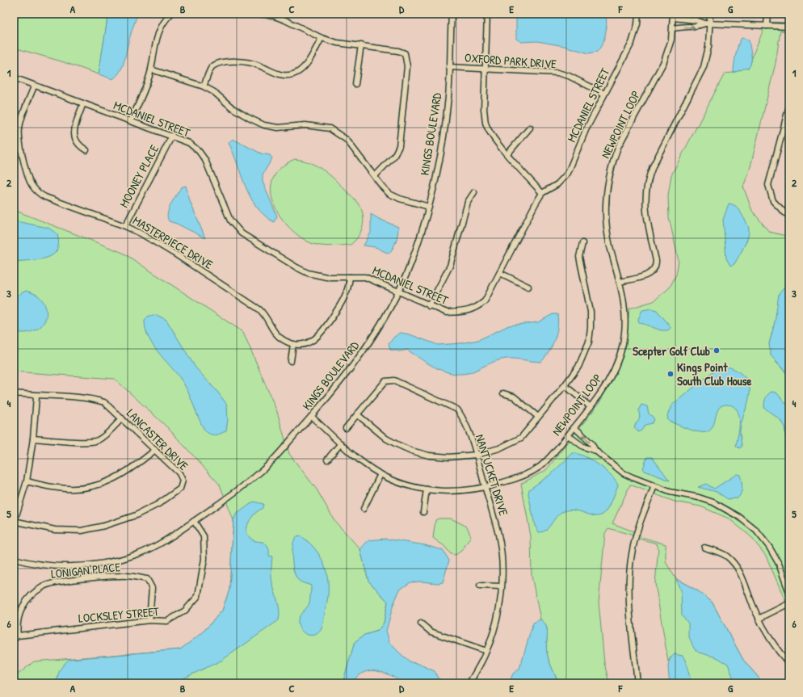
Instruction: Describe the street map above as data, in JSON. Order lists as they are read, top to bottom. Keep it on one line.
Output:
{"streets":{"street":["OXFORD PARK DRIVE","MCDANIEL STREET","NEWPOINT LOOP","KINGS BOULEVARD","MOONEY PLACE","MASTERPIECE DRIVE","LANCASTER DRIVE","NANTUCKET DRIVE","LONIGAN PLACE","LOCKSLEY STREET"]},"crossings":[["OXFORD PARK DRIVE","MCDANIEL STREET"],["OXFORD PARK DRIVE","KINGS BOULEVARD"],["MCDANIEL STREET","KINGS BOULEVARD"],["MCDANIEL STREET","MOONEY PLACE"],["MCDANIEL STREET","MASTERPIECE DRIVE"],["NEWPOINT LOOP","KINGS BOULEVARD"],["NEWPOINT LOOP","NANTUCKET DRIVE"],["KINGS BOULEVARD","LOCKSLEY STREET"],["MOONEY PLACE","MASTERPIECE DRIVE"],["LONIGAN PLACE","LOCKSLEY STREET"]],"places":["Scepter Golf Club","Kings Point South Club House"],"grid":{"columns":["A","B","C","D","E","F","G"],"rows":["1","2","3","4","5","6"]}}
